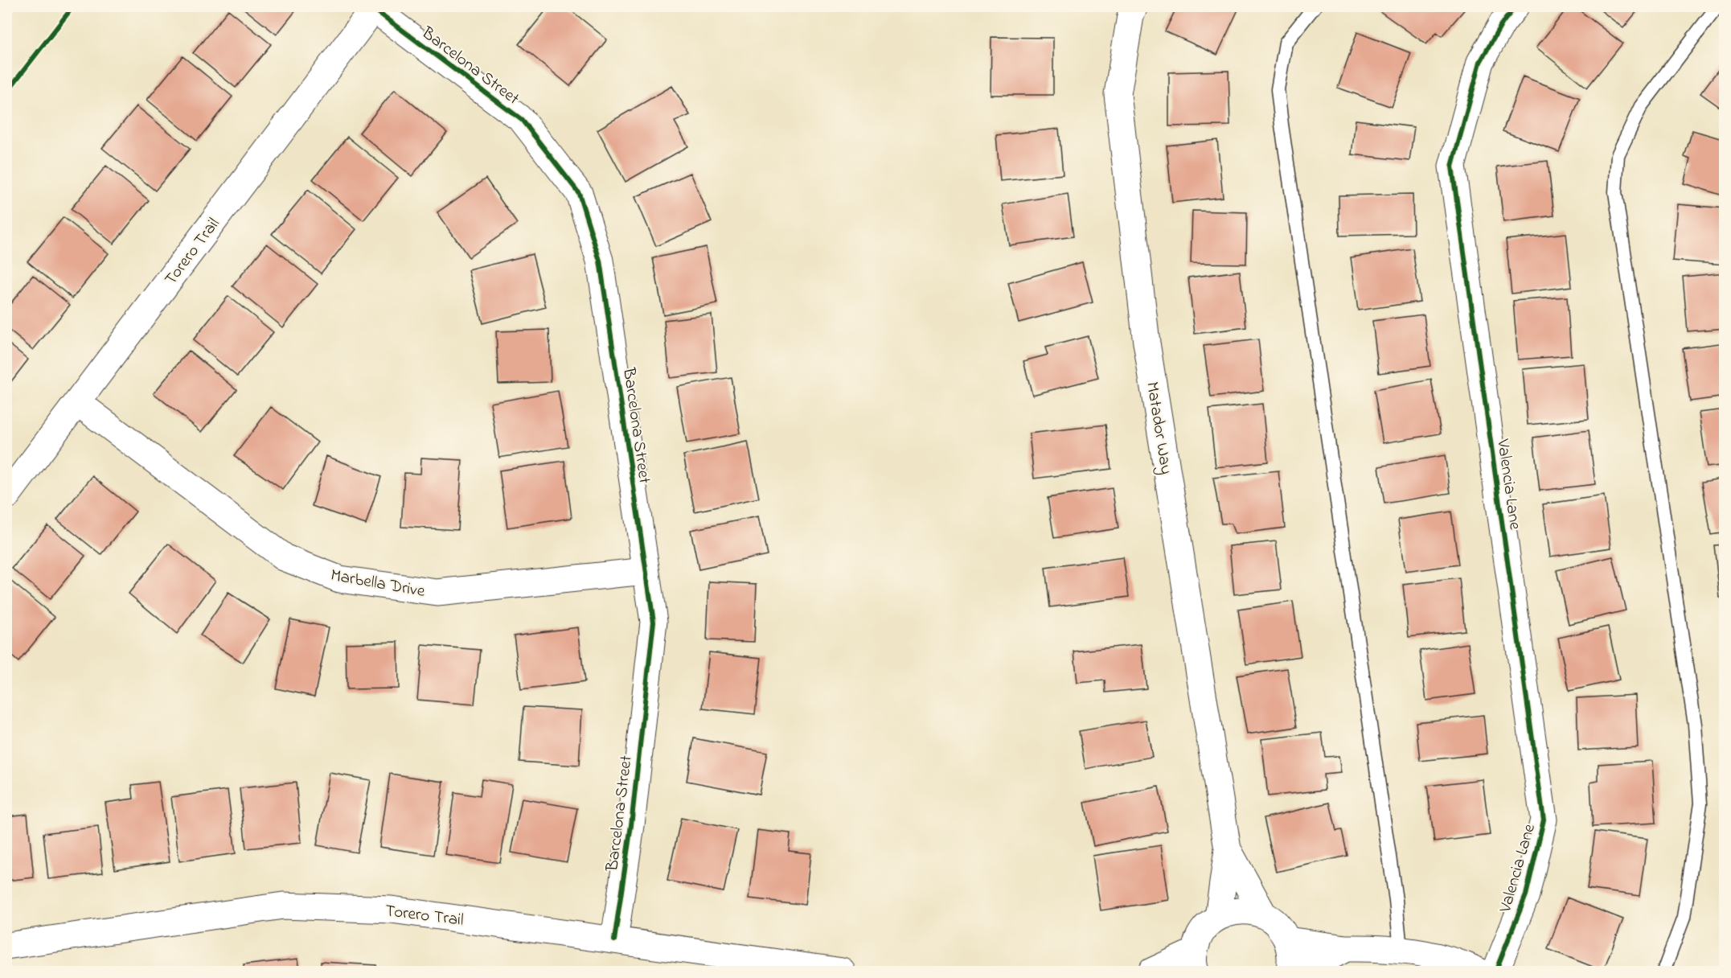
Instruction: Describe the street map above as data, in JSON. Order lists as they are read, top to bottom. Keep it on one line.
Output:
{"streets":{"street":["Barcelona Street","Torero Trail","Matador Way","Valencia Lane","Marbella Drive"]},"crossings":[["Barcelona Street","Torero Trail"],["Barcelona Street","Marbella Drive"],["Torero Trail","Marbella Drive"]]}
